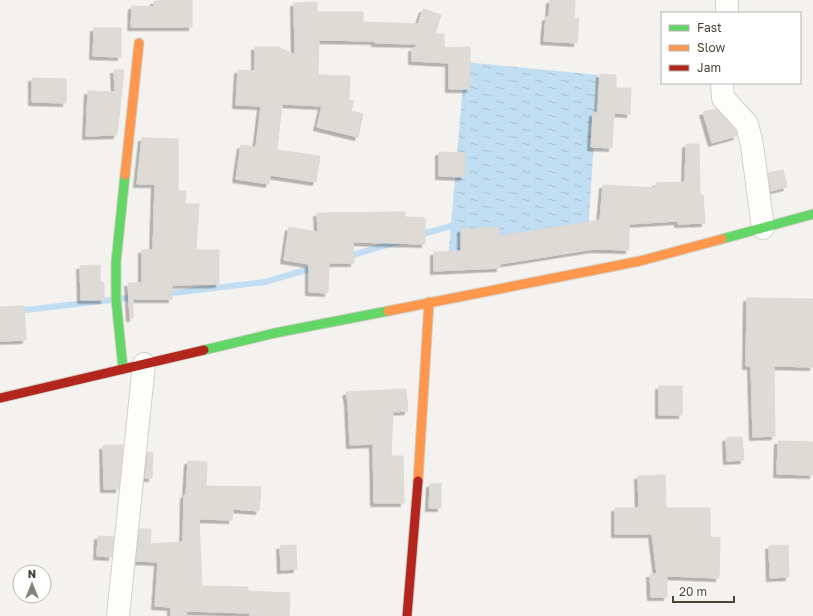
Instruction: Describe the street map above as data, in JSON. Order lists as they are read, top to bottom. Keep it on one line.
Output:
{"legend":["Fast","Slow","Jam"],"scale_bar":"20 m","north":"top"}
